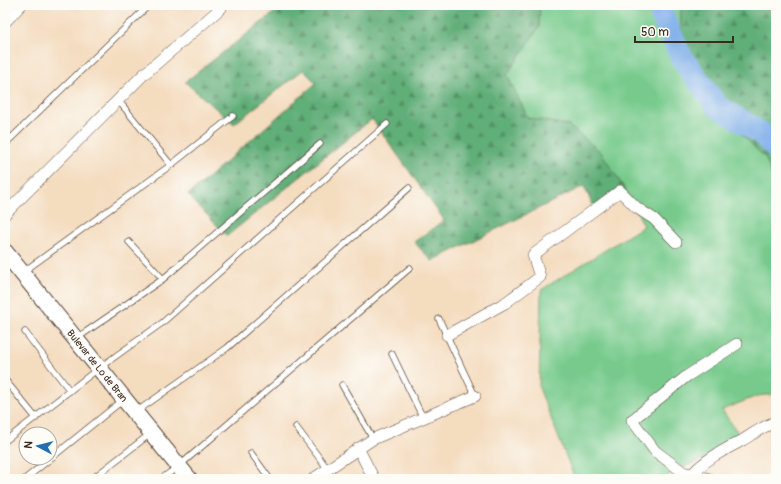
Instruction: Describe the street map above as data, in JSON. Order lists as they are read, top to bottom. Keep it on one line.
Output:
{"streets":{"street":["Bulevar de Lo de Bran"]},"scale_bar":"50 m","north":"left"}
